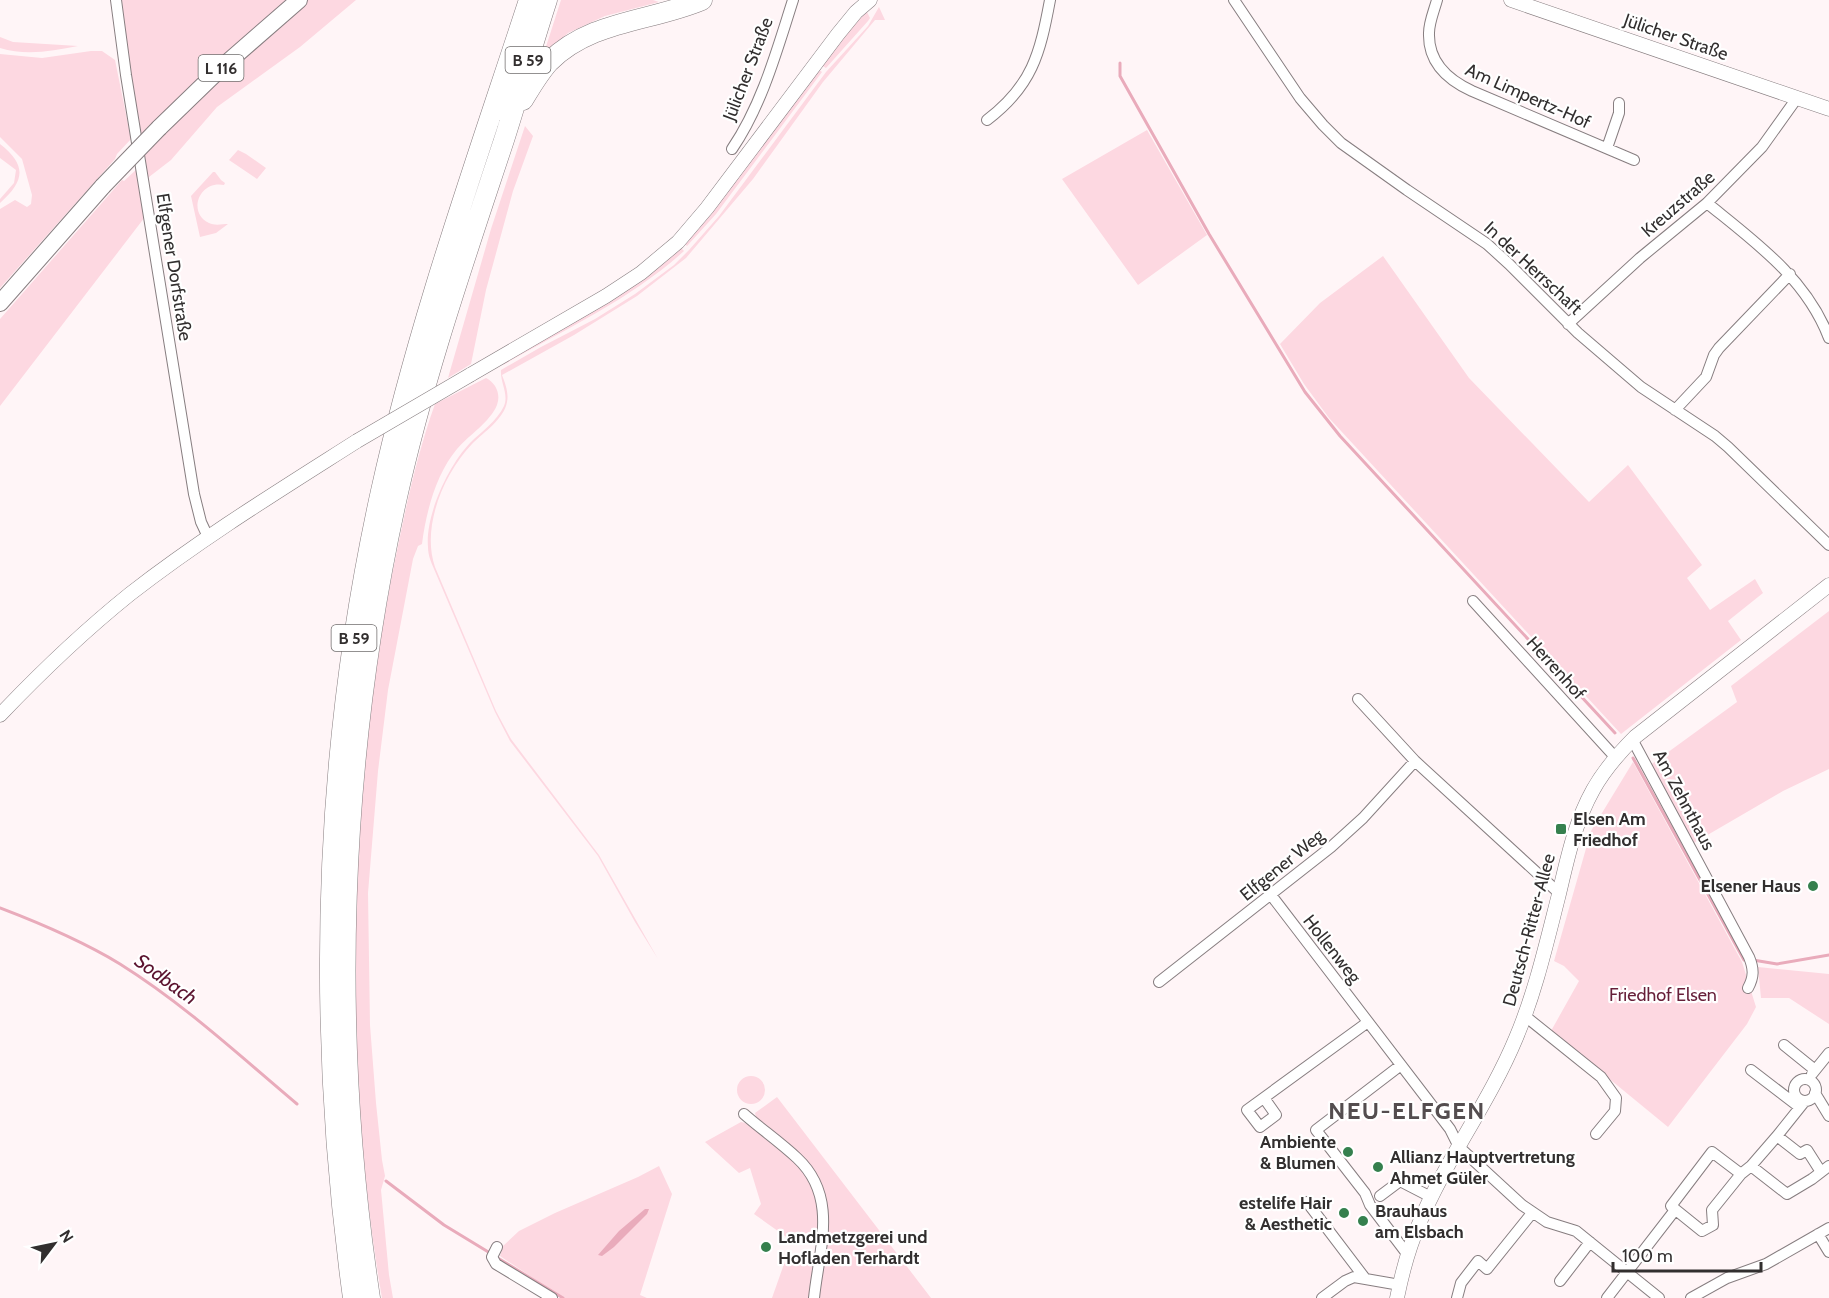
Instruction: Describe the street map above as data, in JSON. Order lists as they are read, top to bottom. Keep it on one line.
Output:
{"streets":{"highway":["B 59"],"main road":["L 116"],"street":["Jülicher Straße","Am Limpertz-Hof","Kreuzstraße","Elfgener Dorfstraße","In der Herrschaft","Herrenhof","Am Zehnthaus","Elfgener Weg","Deutsch-Ritter-Allee","Hollenweg"]},"crossings":[["Jülicher Straße","Kreuzstraße"],["Kreuzstraße","In der Herrschaft"],["Herrenhof","Deutsch-Ritter-Allee"],["Am Zehnthaus","Deutsch-Ritter-Allee"],["Elfgener Weg","Hollenweg"],["Deutsch-Ritter-Allee","Hollenweg"]],"districts":["NEU-ELFGEN"],"water":["Sodbach"],"parks":["Friedhof Elsen"],"places":{"transit":["Elsen Am Friedhof"],"other":["Elsener Haus","Ambiente & Blumen","Allianz Hauptvertretung Ahmet Güler","estelife Hair & Aesthetic","Brauhaus am Elsbach","Landmetzgerei und Hofladen Terhardt"]},"scale_bar":"100 m","north":"top right"}
